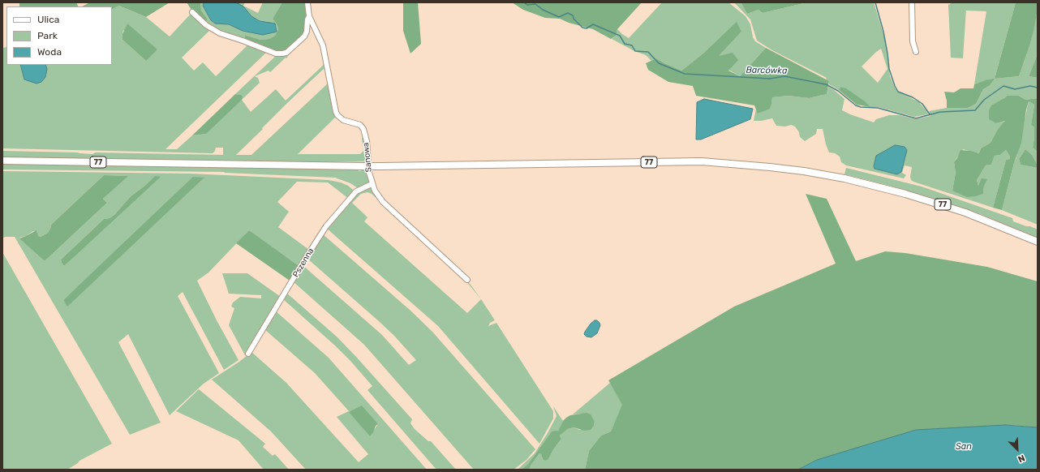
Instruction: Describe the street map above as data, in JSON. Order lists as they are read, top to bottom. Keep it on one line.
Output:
{"streets":{"main road":["77"],"street":["Sanowa","Pszenna"]},"crossings":[["Sanowa","Pszenna"]],"water":["Barcówka","San"],"legend":["Ulica","Park","Woda"],"north":"bottom right"}
